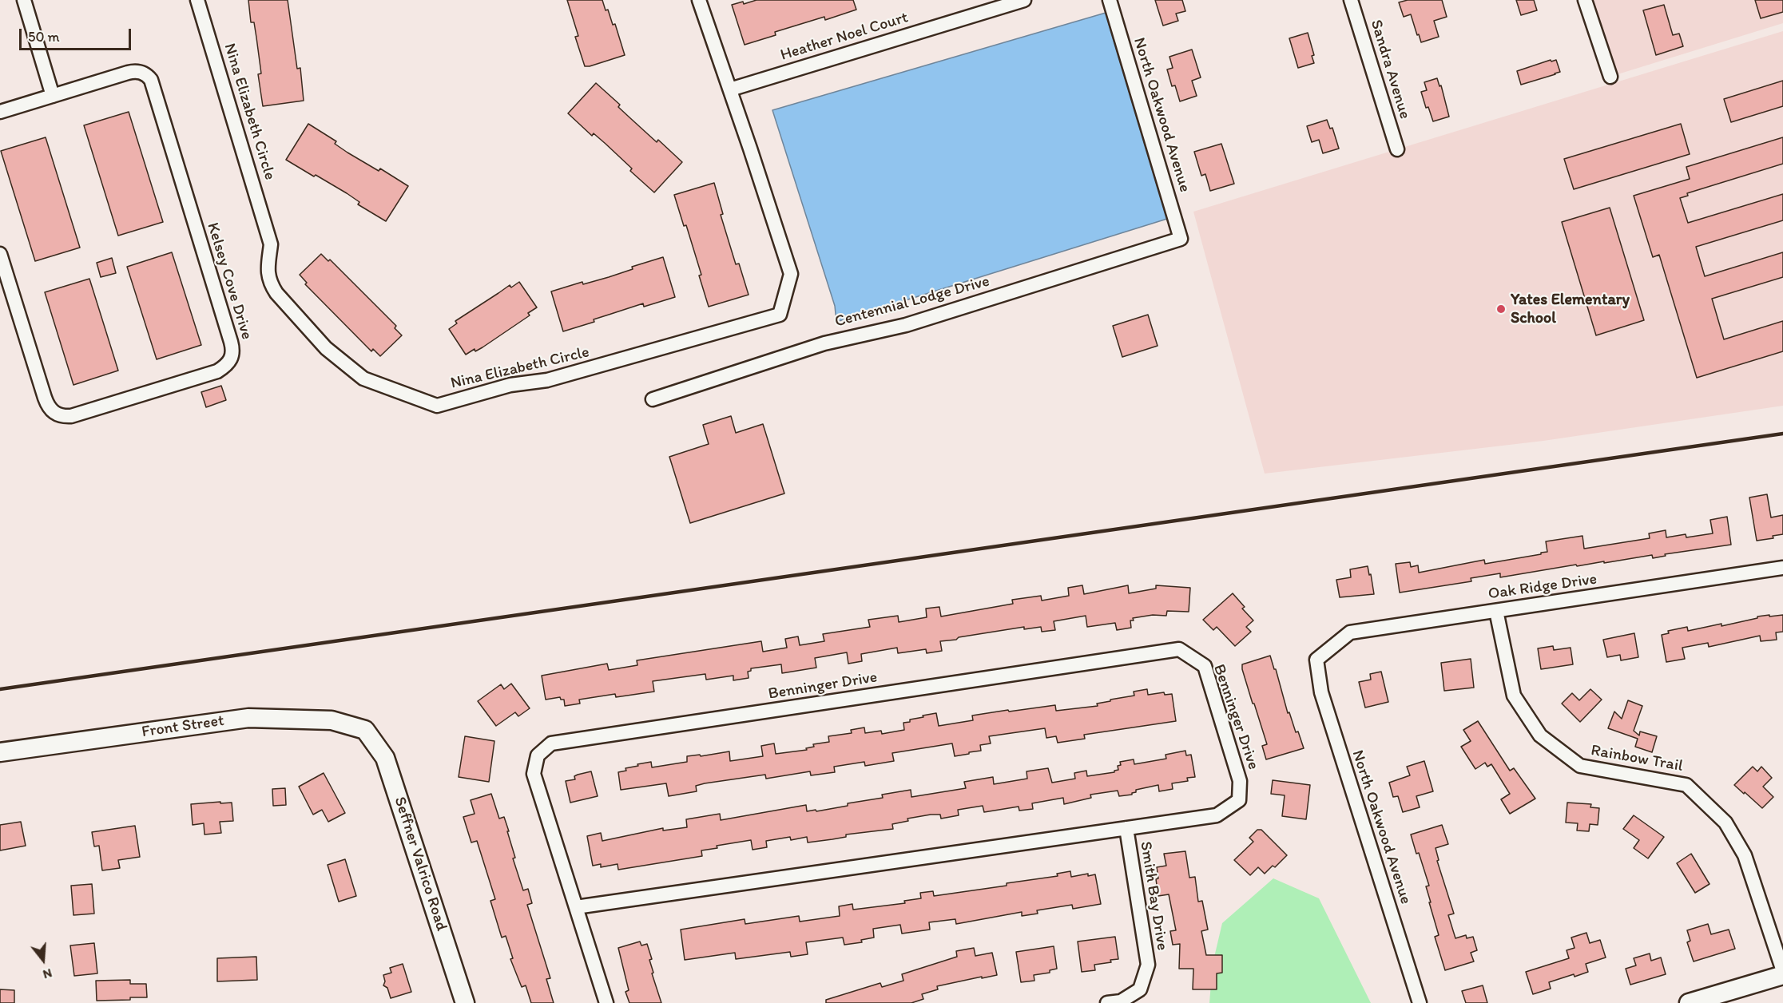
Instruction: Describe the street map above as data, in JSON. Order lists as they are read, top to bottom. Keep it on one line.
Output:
{"streets":{"street":["Heather Noel Court","Sandra Avenue","Nina Elizabeth Circle","North Oakwood Avenue","Kelsey Cove Drive","Centennial Lodge Drive","Oak Ridge Drive","Benninger Drive","Front Street","Rainbow Trail","Seffner Valrico Road","Smith Bay Drive"]},"crossings":[["Heather Noel Court","Nina Elizabeth Circle"],["North Oakwood Avenue","Centennial Lodge Drive"],["North Oakwood Avenue","Oak Ridge Drive"],["Oak Ridge Drive","Rainbow Trail"],["Benninger Drive","Smith Bay Drive"],["Front Street","Seffner Valrico Road"]],"places":["Yates Elementary School"],"scale_bar":"50 m","north":"bottom"}
